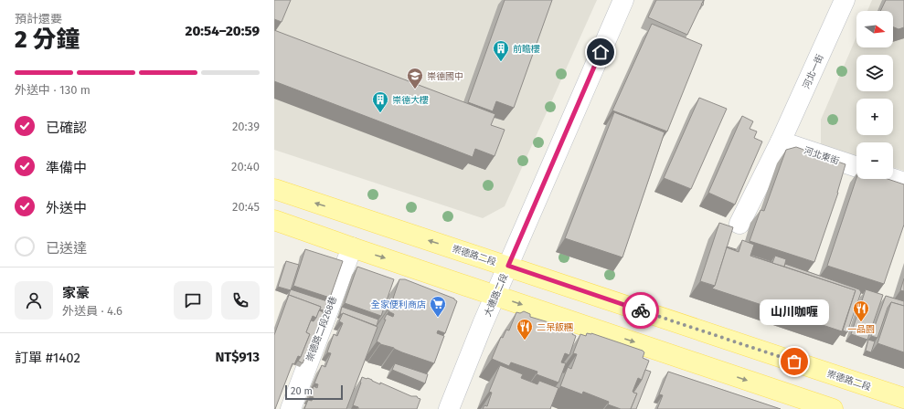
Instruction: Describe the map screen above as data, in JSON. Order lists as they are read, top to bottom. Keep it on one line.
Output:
{"streets":{"main road":["崇德路二段"],"street":["河北一街","河北東街","大連路二段","崇德路二段268巷"]},"crossings":[["河北一街","河北東街"],["崇德路二段","大連路二段"]],"places":{"building":["前瞻樓","崇德大樓"],"school or university":["崇德國中"],"supermarket":["全家便利商店"],"restaurant":["一品園","二呆飯糰"],"other":["山川咖喱"]},"scale_bar":"20 m","north":"right","page":{"heading":["2 分鐘","預計還要","20:54–20:59"],"panel":["家豪","外送員 · 4.6","訂單 #1402","NT$913"],"map_buttons":["+","−"],"bar":"外送中 · 130 m","list":[["已確認","20:39"],["準備中","20:40"],["外送中","20:45"],"已送達"],"bubble":"山川咖喱","scale":"20 m"}}
